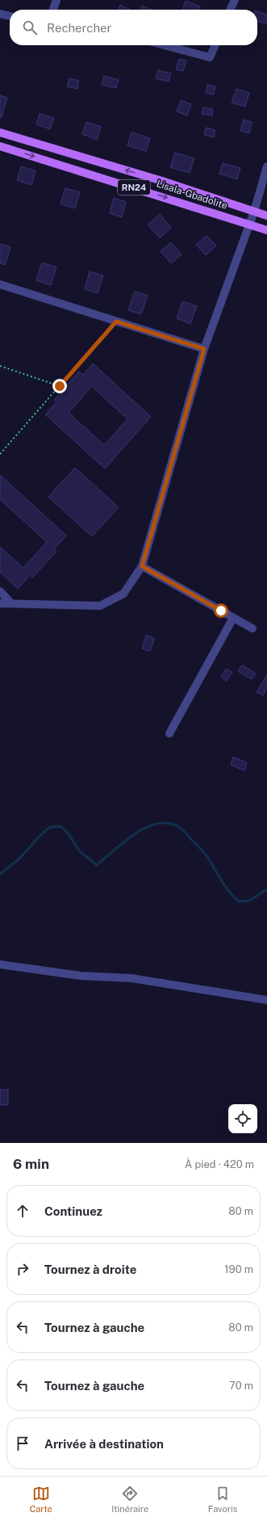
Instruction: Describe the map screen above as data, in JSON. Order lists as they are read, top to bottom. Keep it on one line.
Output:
{"streets":{"main road":["RN24","Lisala-Gbadolite"]},"page":{"search":"Rechercher","heading":["6 min","À pied · 420 m"],"list":[["Continuez","80 m"],["Tournez à droite","190 m"],["Tournez à gauche","80 m"],["Tournez à gauche","70 m"],"Arrivée à destination"],"nav":["Carte","Itinéraire","Favoris"]}}
